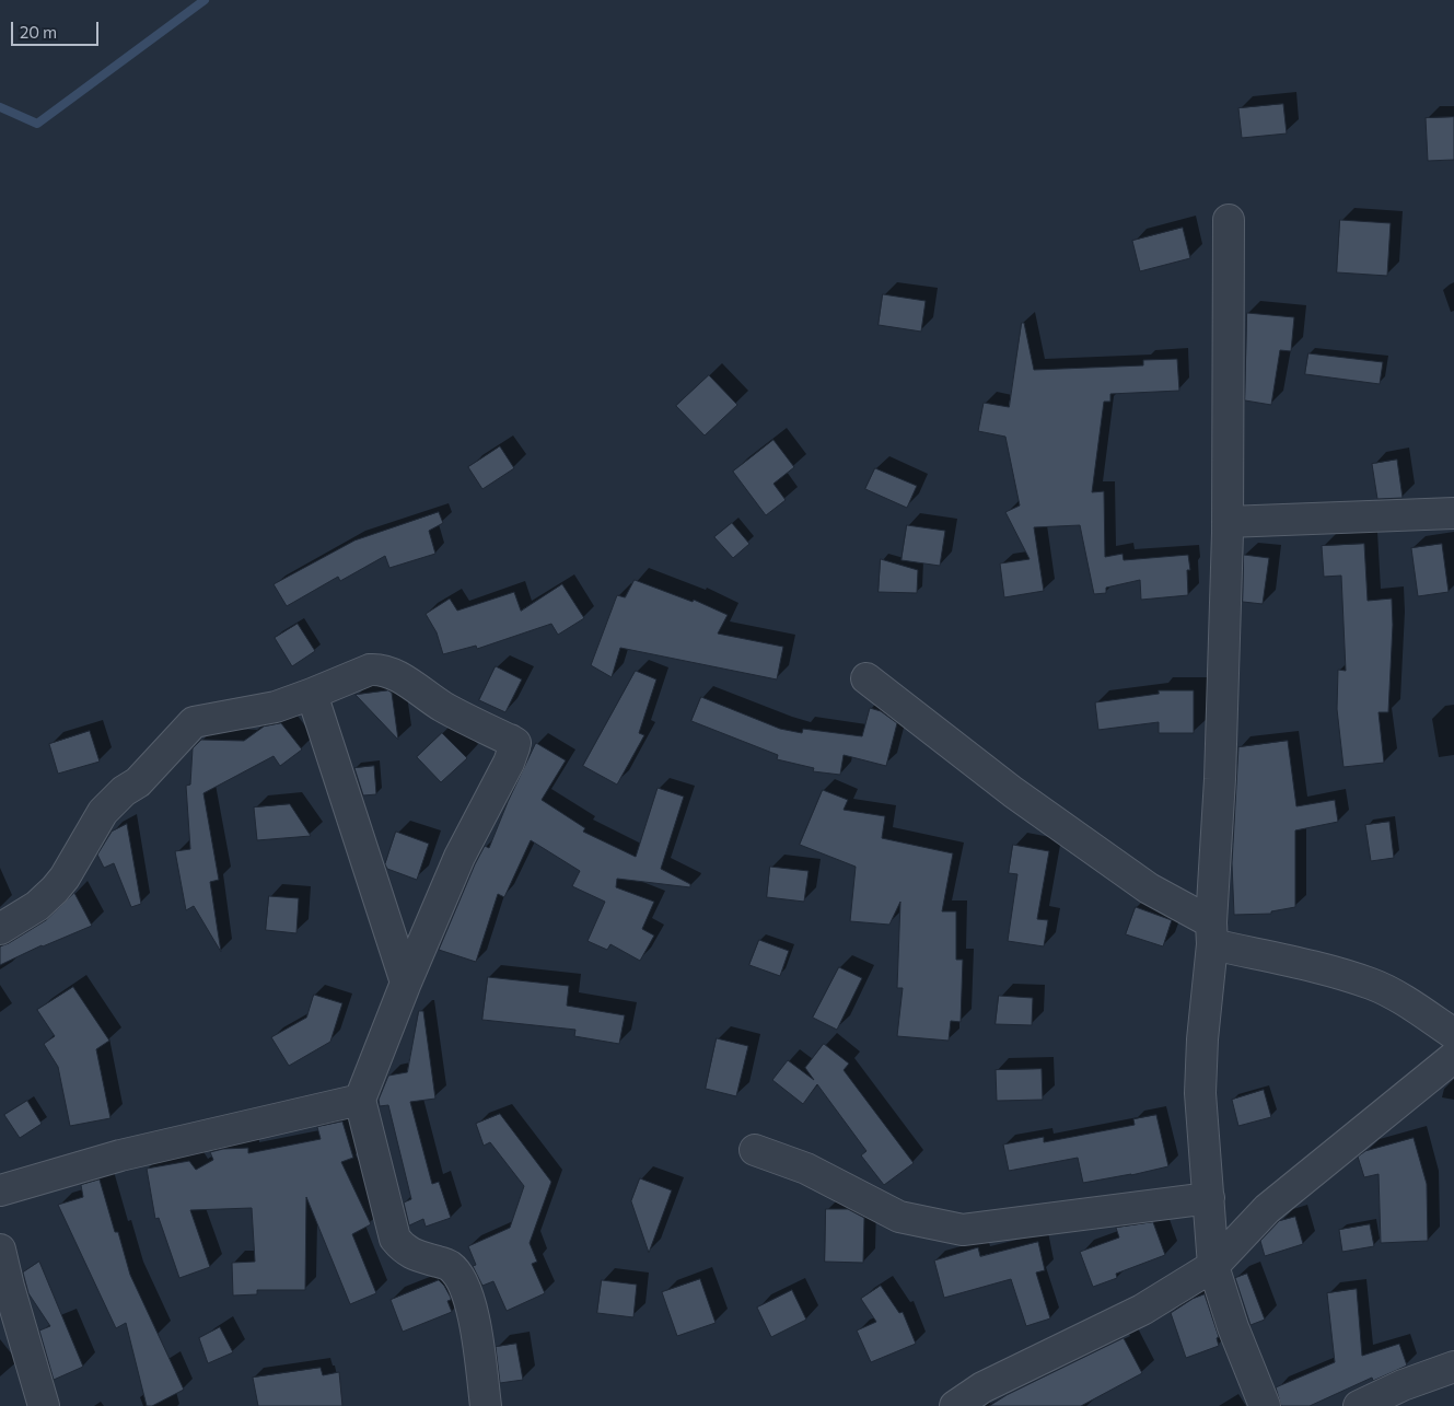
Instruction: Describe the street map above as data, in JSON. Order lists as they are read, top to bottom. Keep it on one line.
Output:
{"scale_bar":"20 m"}
